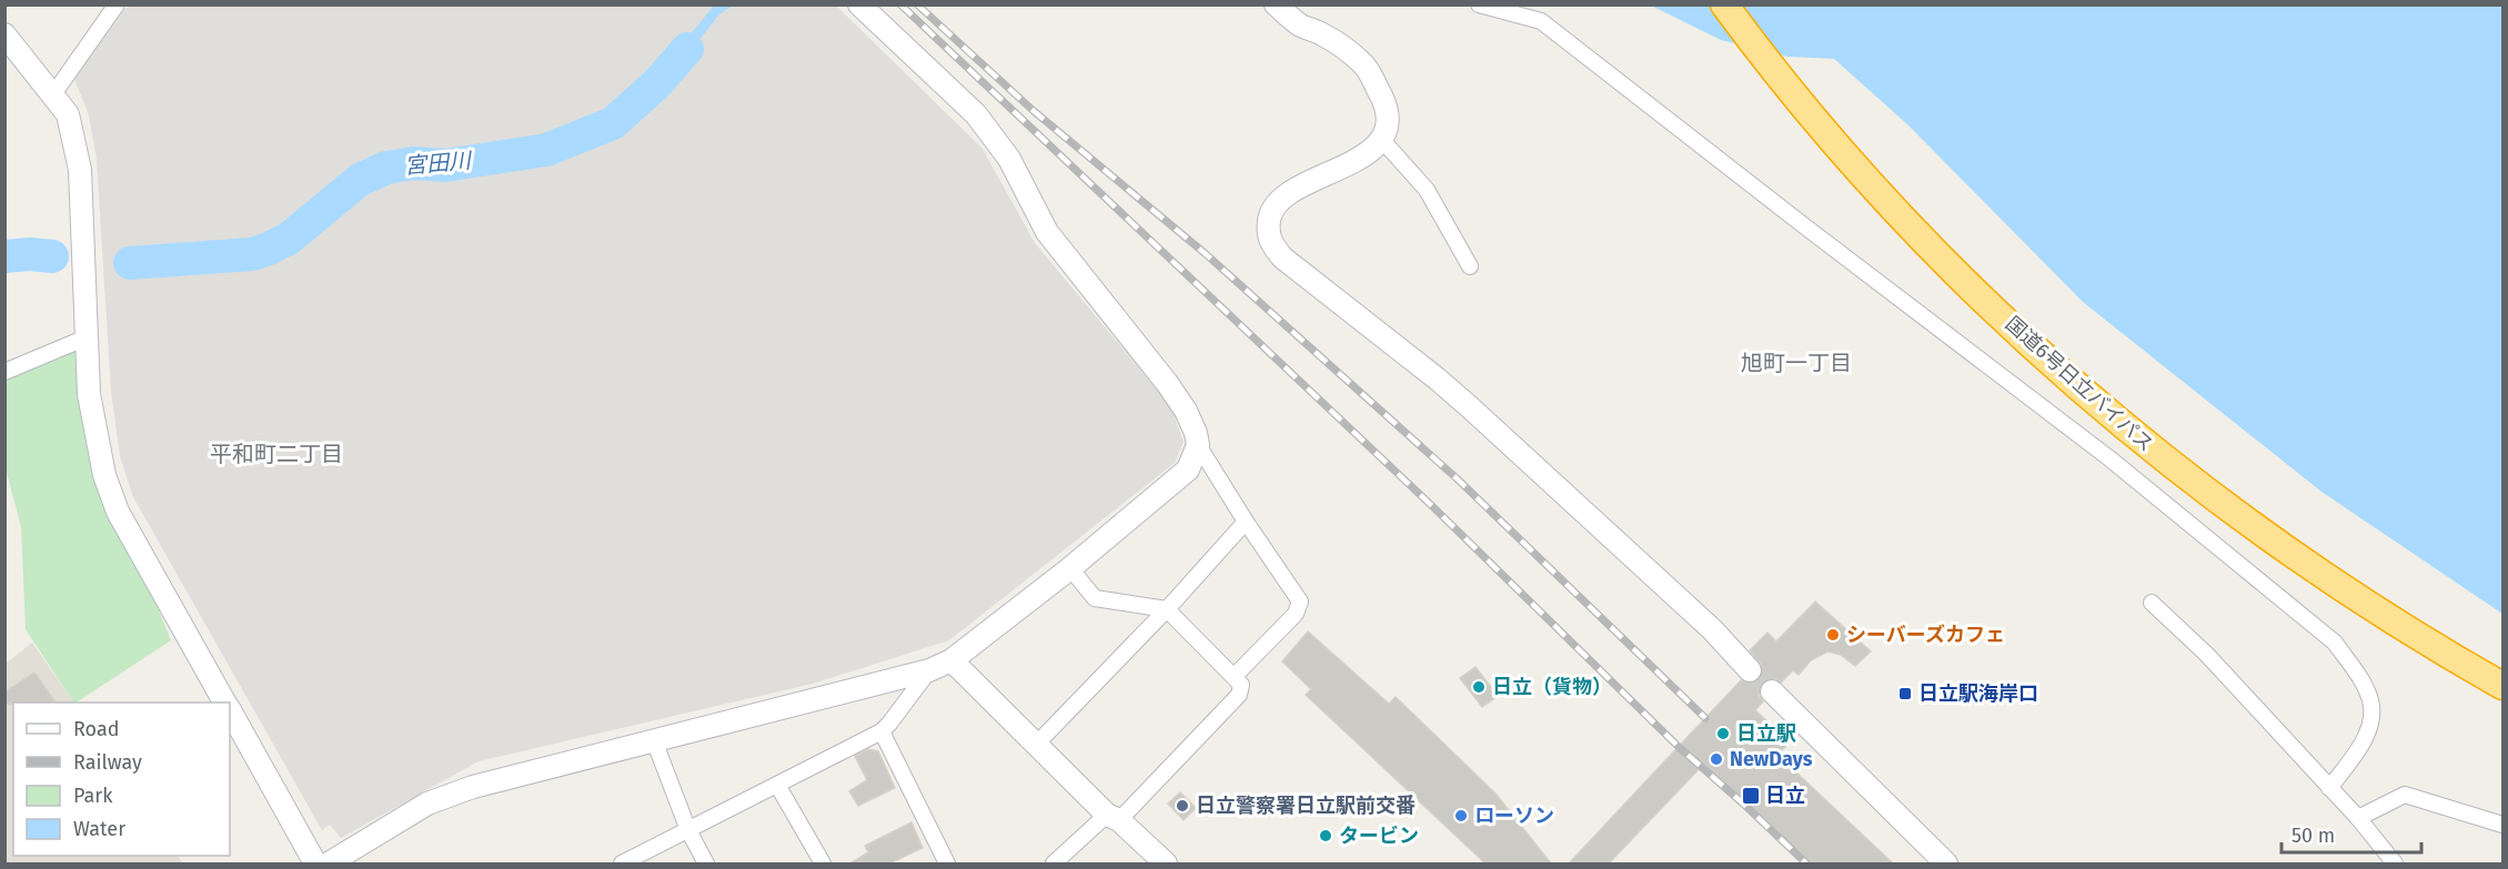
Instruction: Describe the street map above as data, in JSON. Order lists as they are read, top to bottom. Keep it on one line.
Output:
{"streets":{"highway":["国道6号日立バイパス"]},"districts":["旭町一丁目","平和町二丁目"],"water":["宮田川"],"places":{"other":["シーバーズカフェ","日立（貨物）","日立駅","NewDays","日立警察署日立駅前交番","ローソン","タービン"],"transit":["日立駅海岸口","日立"]},"legend":["Road","Railway","Park","Water"],"scale_bar":"50 m"}
